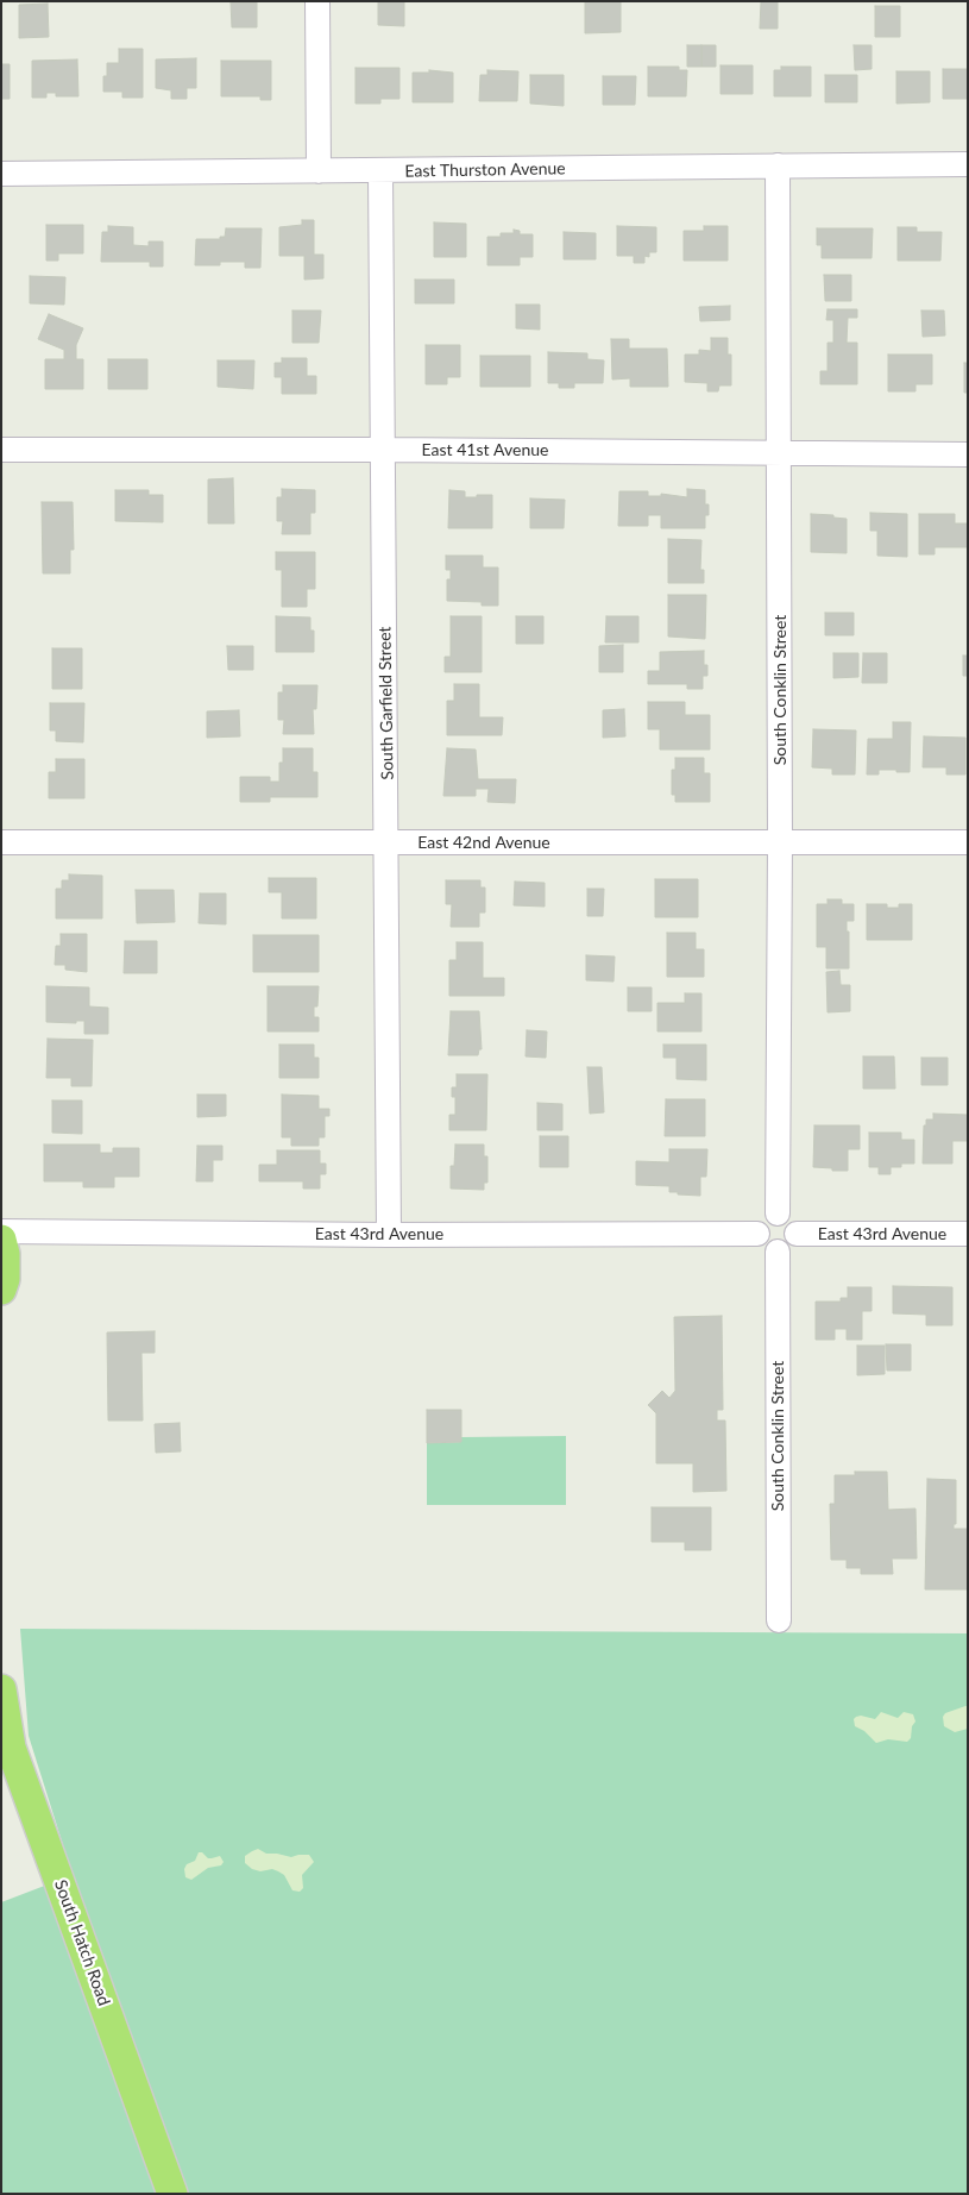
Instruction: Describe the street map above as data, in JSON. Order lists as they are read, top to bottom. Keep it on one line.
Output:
{"streets":{"main road":["South Hatch Road"],"street":["East Thurston Avenue","East 41st Avenue","South Conklin Street","South Garfield Street","East 42nd Avenue","East 43rd Avenue"]},"crossings":[["East Thurston Avenue","South Conklin Street"],["East Thurston Avenue","South Garfield Street"],["East 41st Avenue","South Conklin Street"],["East 41st Avenue","South Garfield Street"],["South Conklin Street","East 42nd Avenue"],["South Conklin Street","East 43rd Avenue"],["South Garfield Street","East 42nd Avenue"],["South Garfield Street","East 43rd Avenue"]]}
